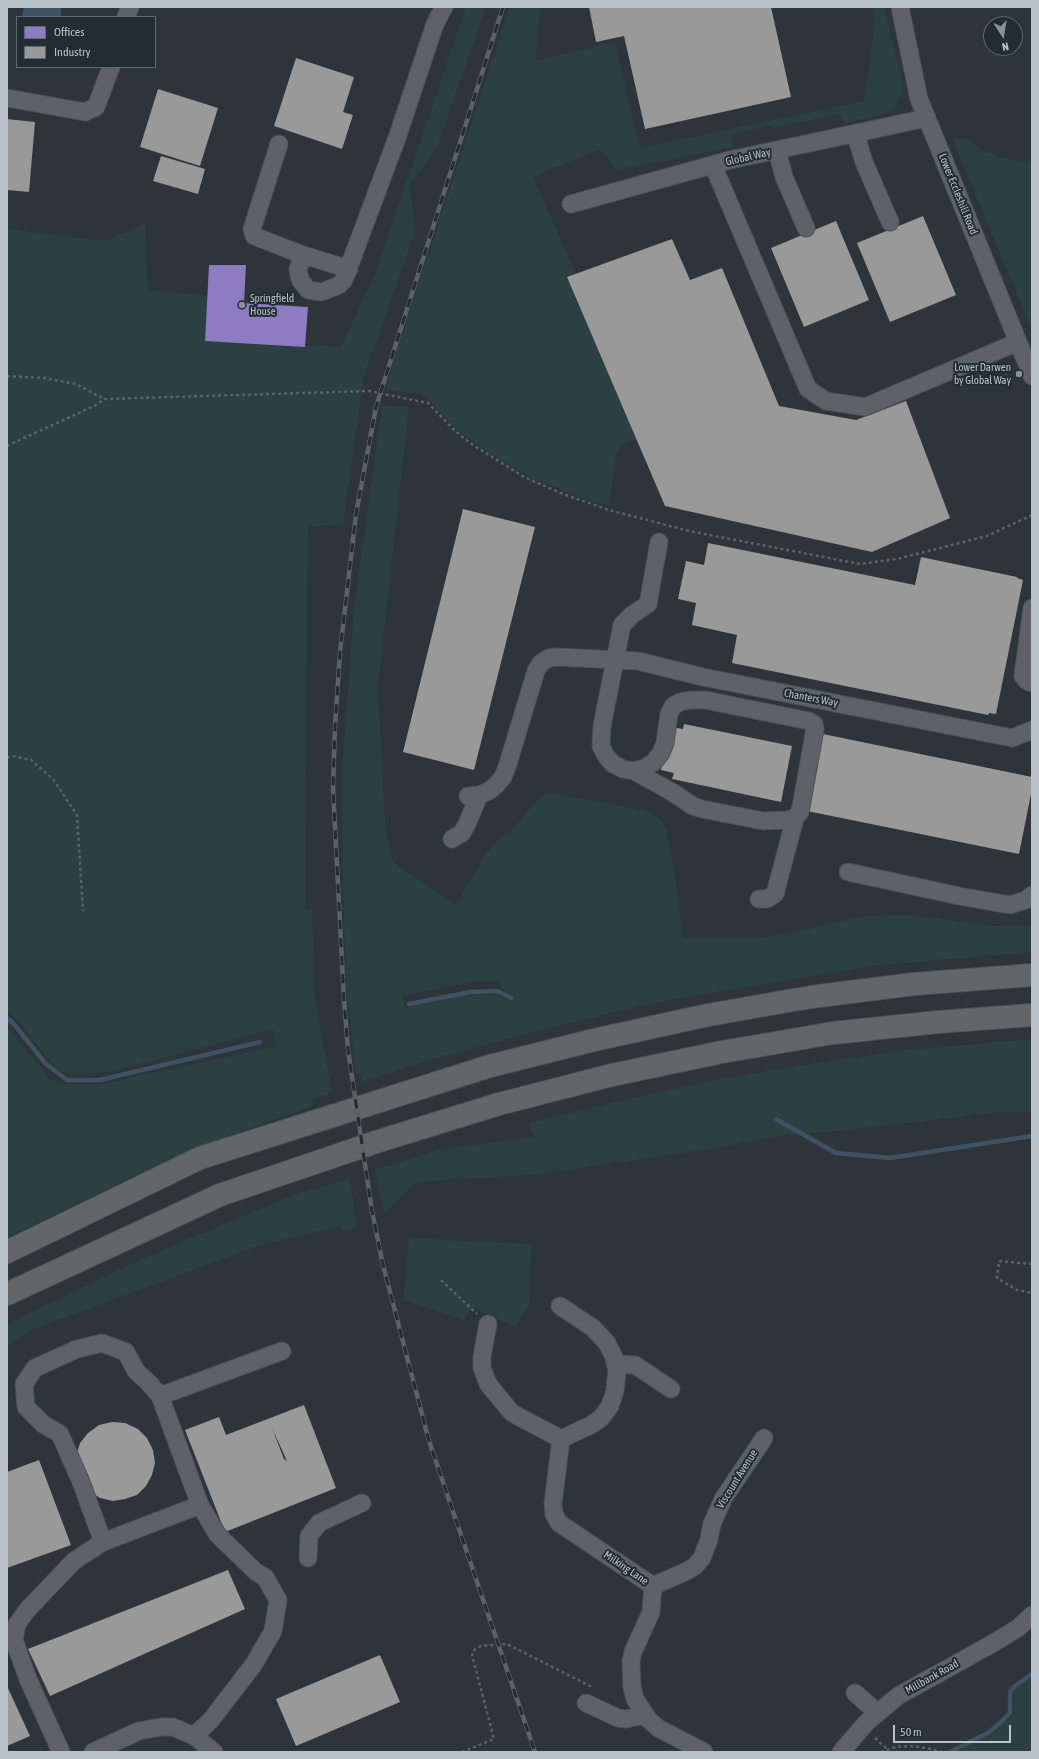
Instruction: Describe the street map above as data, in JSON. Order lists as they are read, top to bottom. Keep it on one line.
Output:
{"streets":{"street":["Global Way","Lower Eccleshill Road","Chanters Way","Viscount Avenue","Milking Lane","Millbank Road"]},"crossings":[["Global Way","Lower Eccleshill Road"],["Viscount Avenue","Milking Lane"]],"places":["Springfield House","Lower Darwen by Global Way"],"legend":["Offices","Industry"],"scale_bar":"50 m","north":"bottom"}
